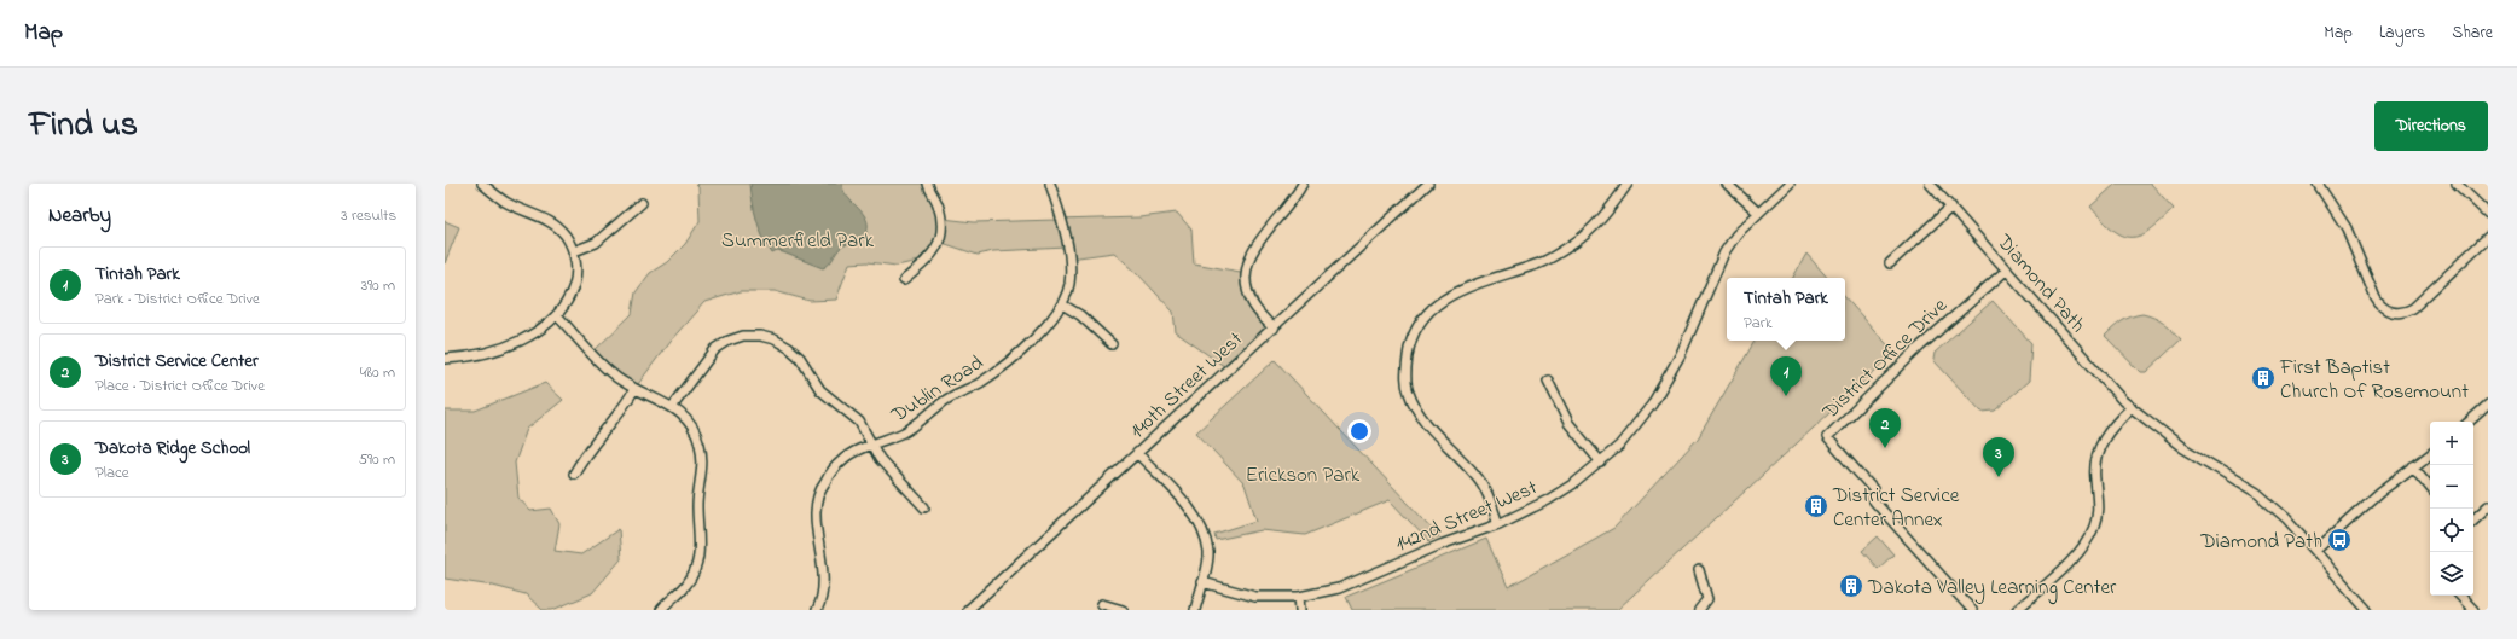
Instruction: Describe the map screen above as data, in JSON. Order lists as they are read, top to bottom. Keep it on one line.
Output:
{"streets":{"street":["Diamond Path","District Office Drive","140th Street West","Dublin Road","142nd Street West"]},"crossings":[["Diamond Path","District Office Drive"]],"parks":["Summerfield Park","Erickson Park"],"places":{"building":["First Baptist Church Of Rosemount","District Service Center Annex","Dakota Valley Learning Center"],"bus stop":["Diamond Path"]},"page":{"header":"Map","nav":["Map","Layers","Share"],"title":"Find us","buttons":"Directions","heading":["Nearby","3 results"],"list":[{"mark":"1","name":"Tintah Park","note":"Park · District Office Drive","value":"390 m"},{"mark":"2","name":"District Service Center","note":"Place · District Office Drive","value":"480 m"},{"mark":"3","name":"Dakota Ridge School","note":"Place","value":"590 m"}],"popup":["Tintah Park","Park"],"pins":["1","2","3"],"map_buttons":["+","−"]}}
